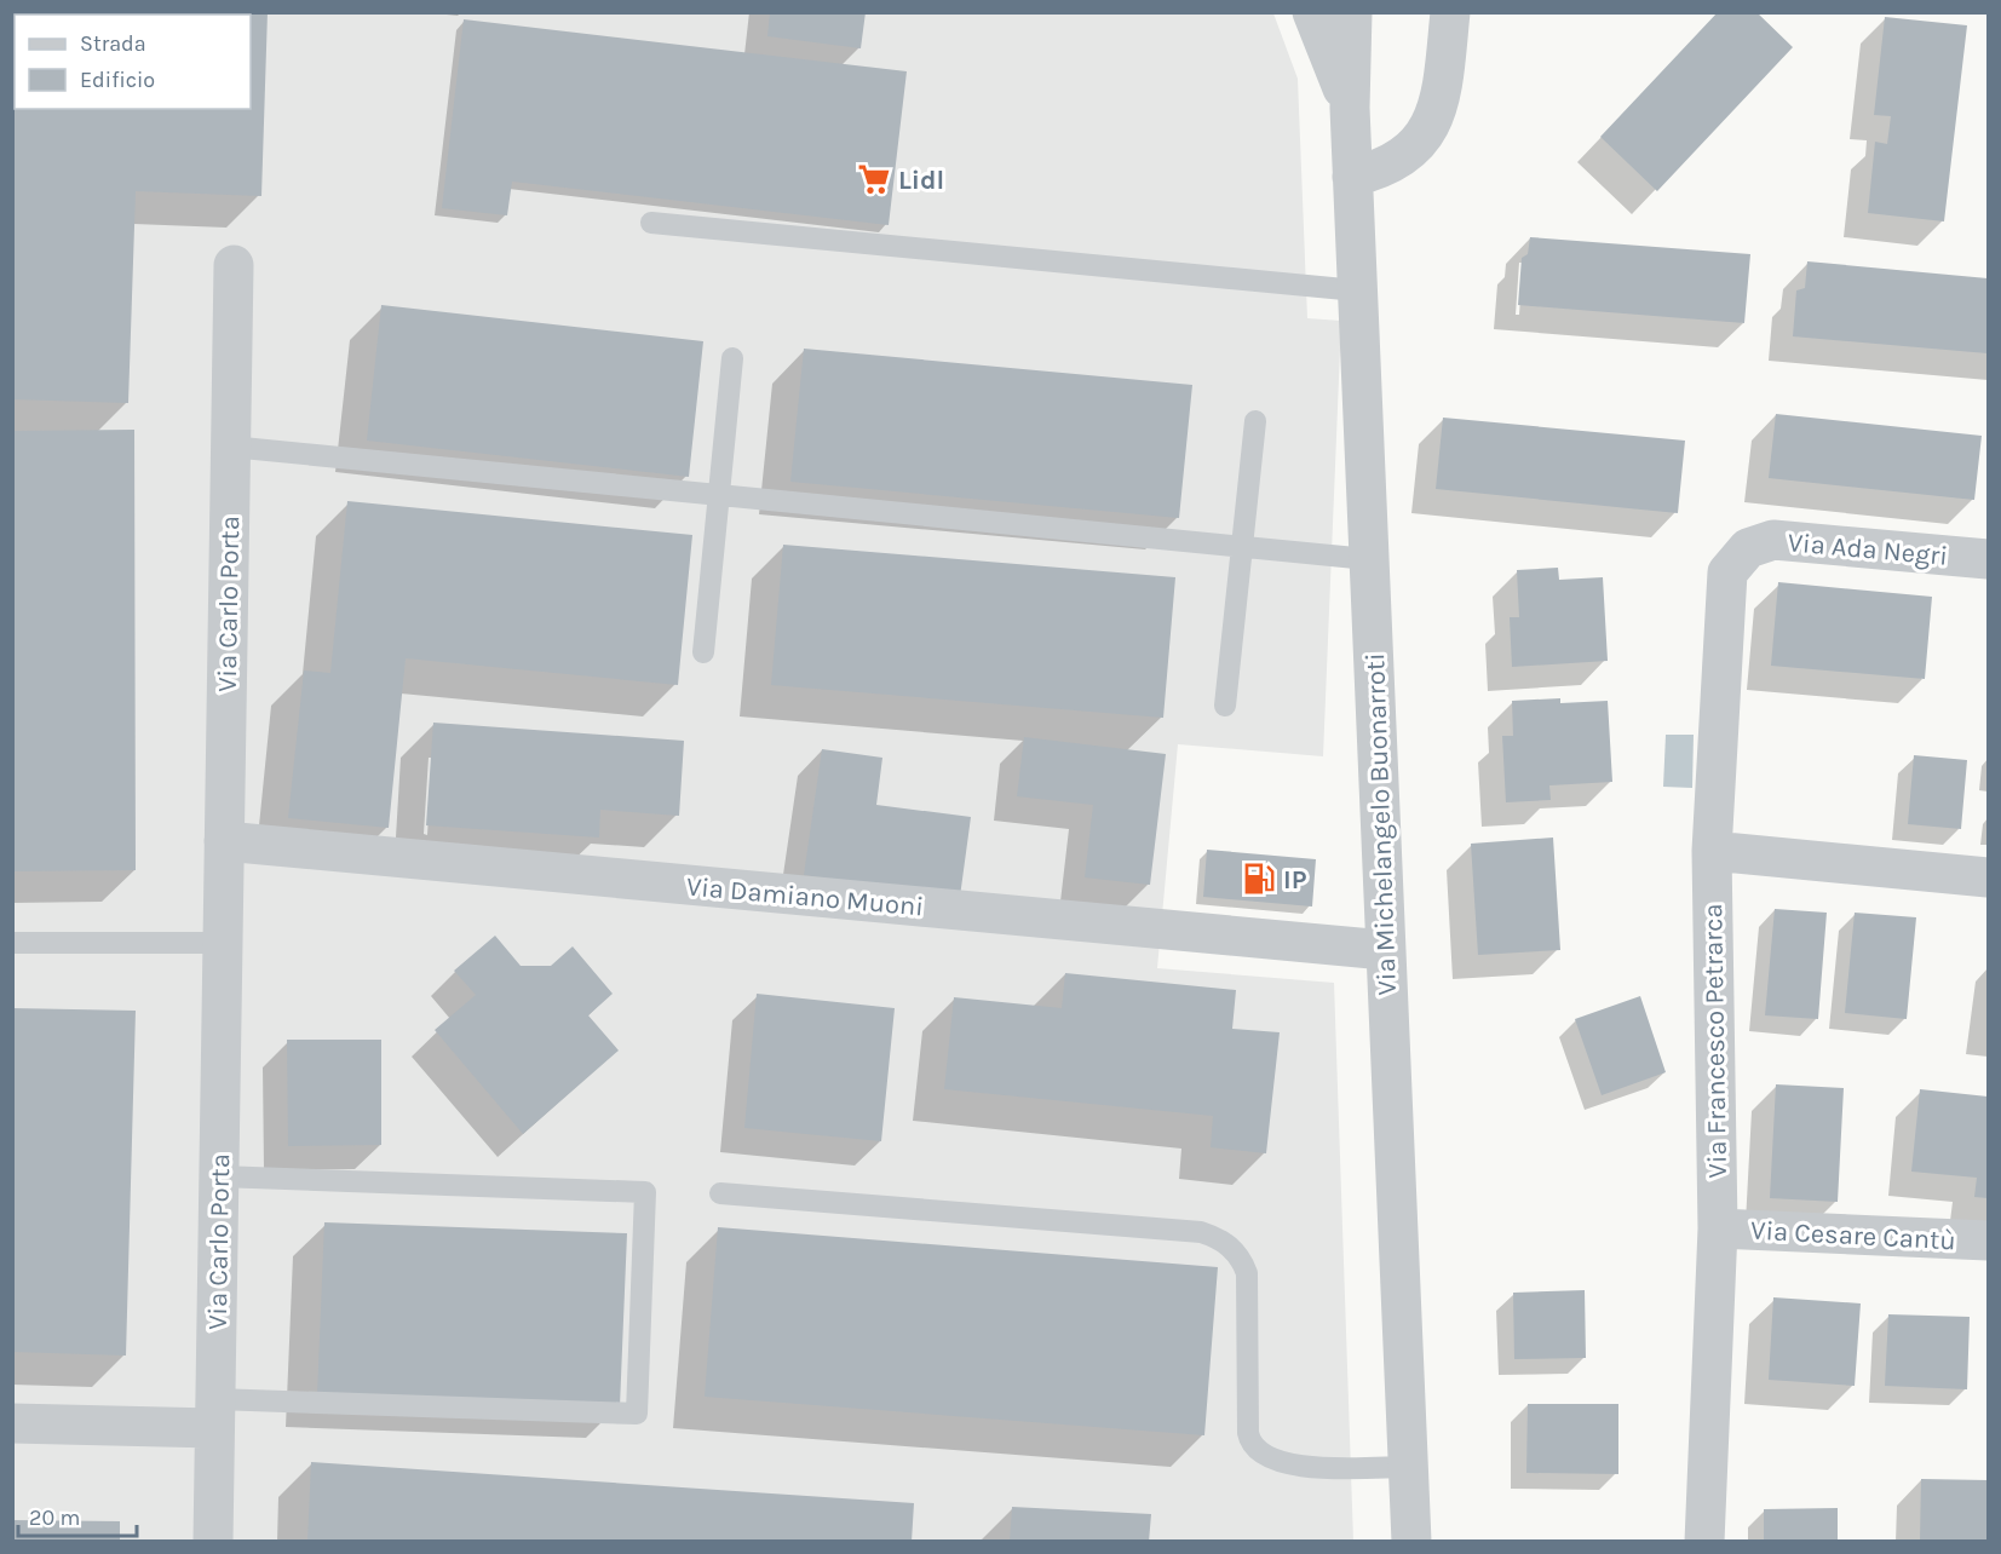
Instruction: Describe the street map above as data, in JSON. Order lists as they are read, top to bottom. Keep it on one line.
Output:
{"streets":{"street":["Via Ada Negri","Via Carlo Porta","Via Michelangelo Buonarroti","Via Damiano Muoni","Via Francesco Petrarca","Via Cesare Cantù"]},"crossings":[["Via Ada Negri","Via Francesco Petrarca"],["Via Carlo Porta","Via Damiano Muoni"],["Via Michelangelo Buonarroti","Via Damiano Muoni"],["Via Francesco Petrarca","Via Cesare Cantù"]],"places":{"supermarket":["Lidl"],"fuel station":["IP"]},"legend":["Strada","Edificio"],"scale_bar":"20 m"}
